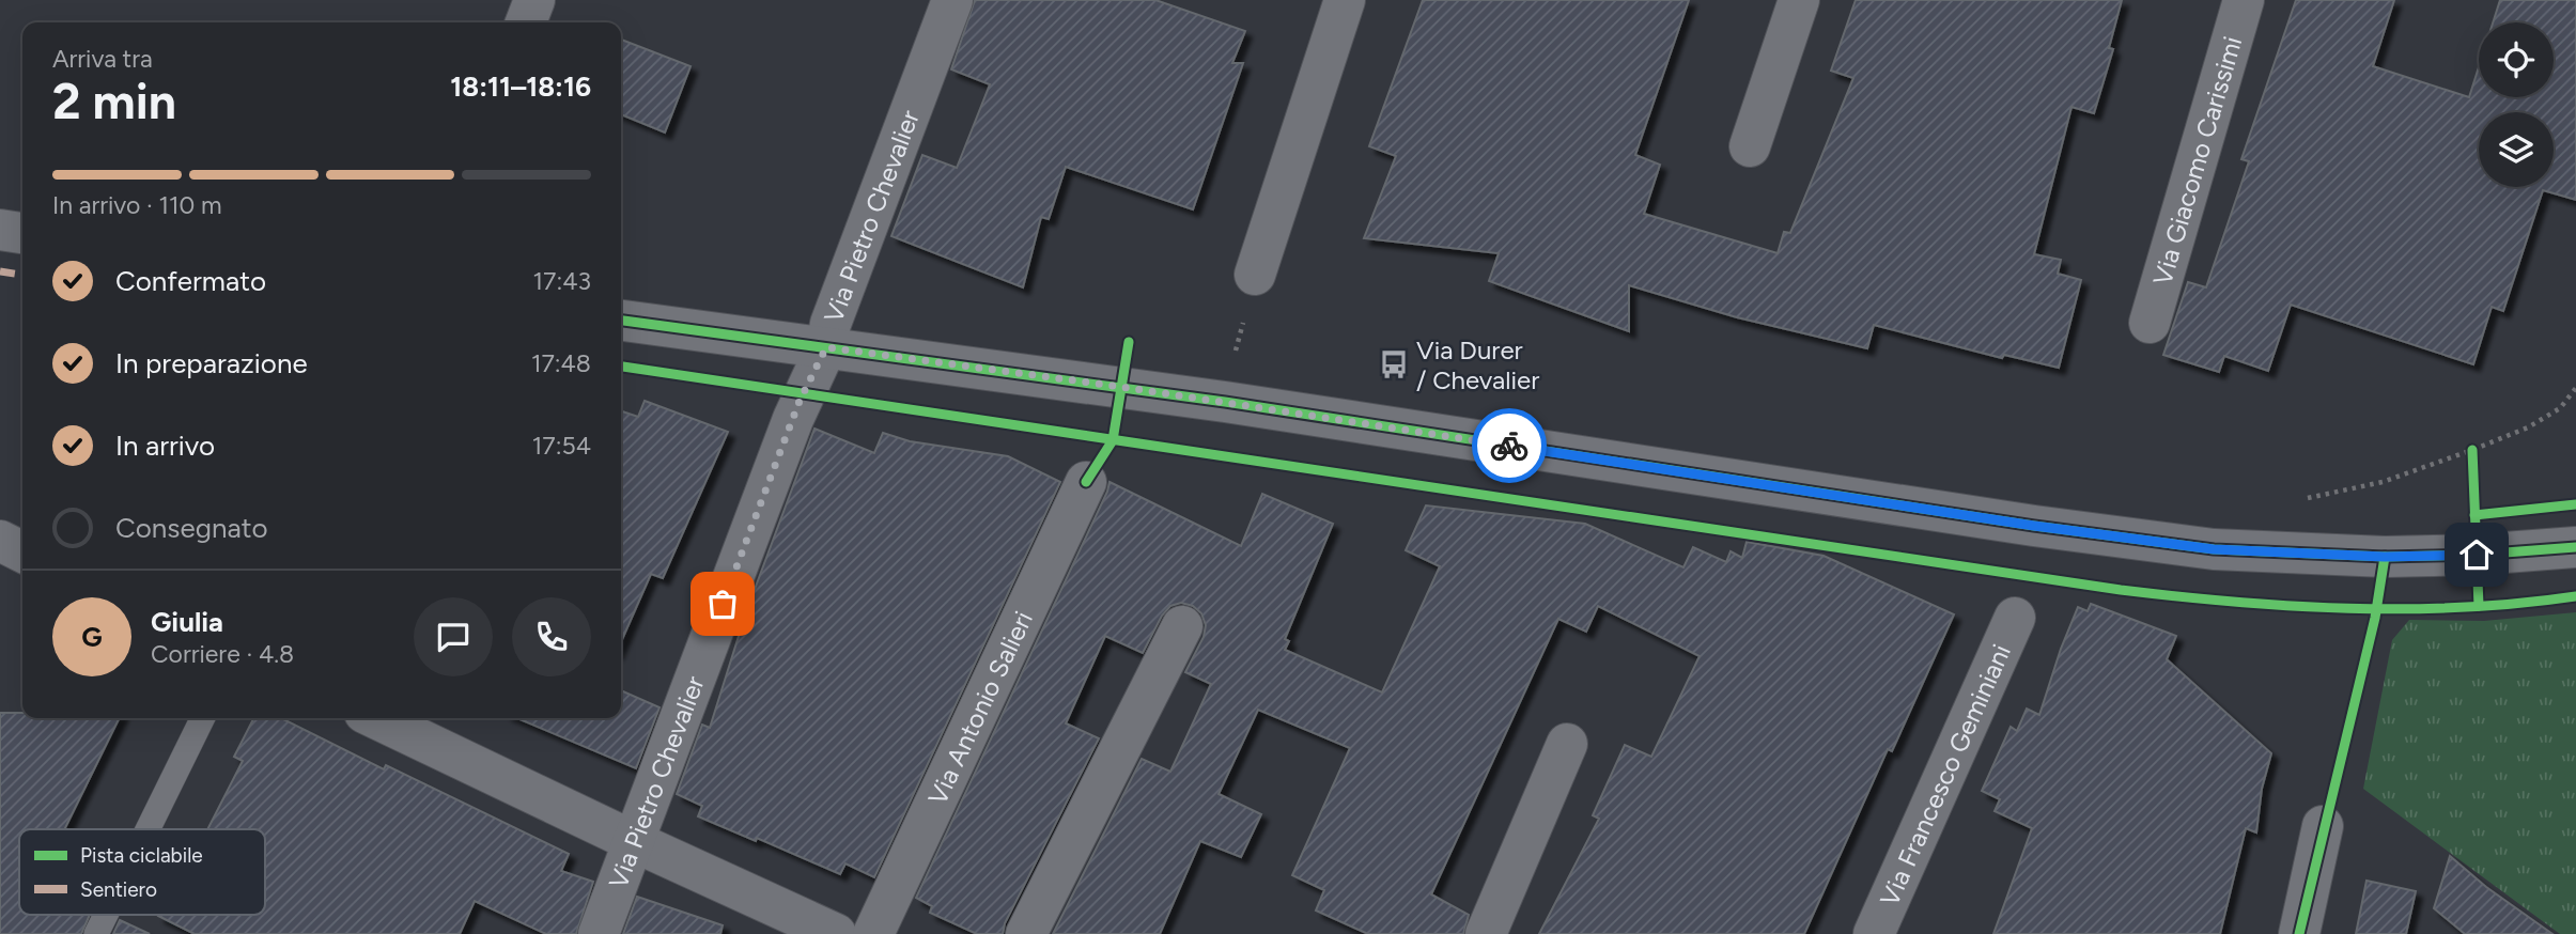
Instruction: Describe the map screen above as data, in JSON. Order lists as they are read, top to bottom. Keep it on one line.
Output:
{"streets":{"street":["Via Giacomo Carissimi","Via Pietro Chevalier","Via Antonio Salieri","Via Francesco Geminiani"]},"places":{"bus stop":["Via Durer / Chevalier"]},"legend":["Pista ciclabile","Sentiero"],"page":{"heading":["2 min","Arriva tra","18:11–18:16"],"panel":["Giulia","Corriere · 4.8"],"bar":"In arrivo · 110 m","list":[["Confermato","17:43"],["In preparazione","17:48"],["In arrivo","17:54"],"Consegnato"],"round":"G"}}
